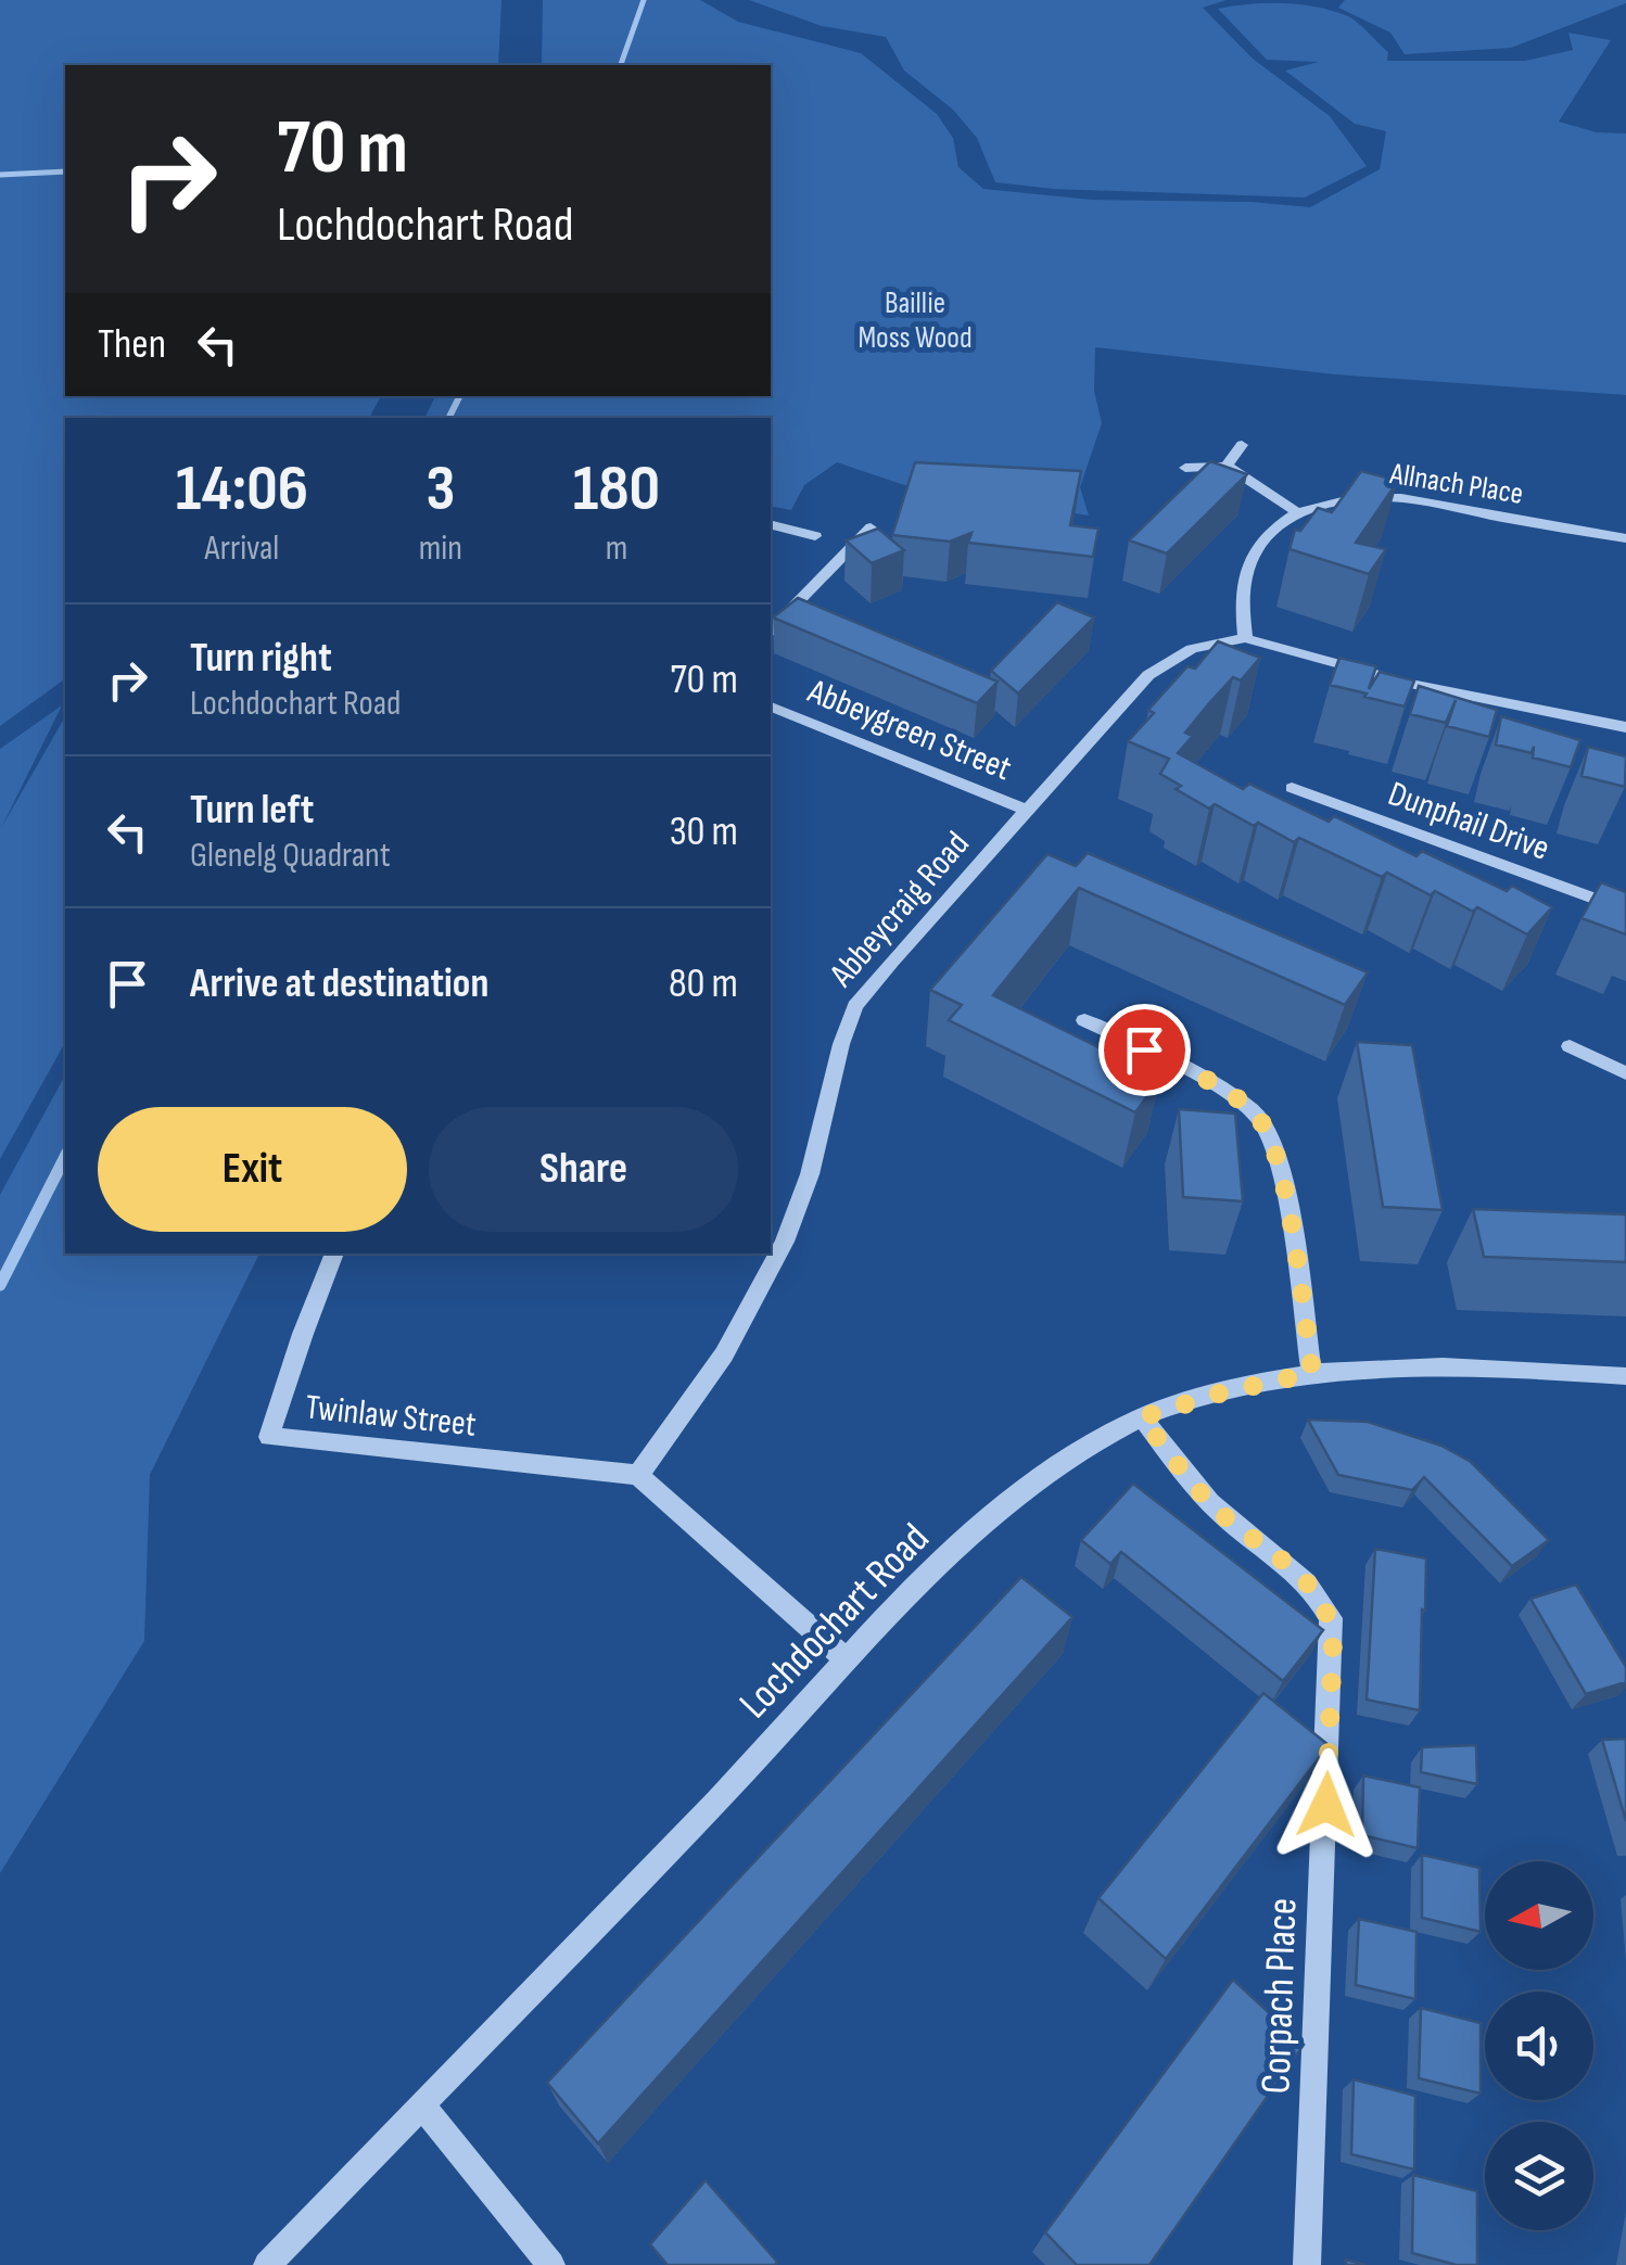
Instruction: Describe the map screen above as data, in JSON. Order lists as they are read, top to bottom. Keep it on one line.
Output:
{"streets":{"street":["Allnach Place","Abbeygreen Street","Dunphail Drive","Abbeycraig Road","Twinlaw Street","Lochdochart Road","Corpach Place"]},"crossings":[["Allnach Place","Abbeycraig Road"],["Abbeygreen Street","Abbeycraig Road"],["Abbeycraig Road","Twinlaw Street"],["Lochdochart Road","Corpach Place"]],"parks":["Baillie Moss Wood"],"north":"left","page":{"turn":["70 m","Lochdochart Road"],"then":"Then","eta":["14:06","Arrival","3","min","180","m"],"list":[{"name":"Turn right","note":"Lochdochart Road","value":"70 m"},{"name":"Turn left","note":"Glenelg Quadrant","value":"30 m"},{"name":"Arrive at destination","value":"80 m"}],"buttons":["Exit","Share"]}}
